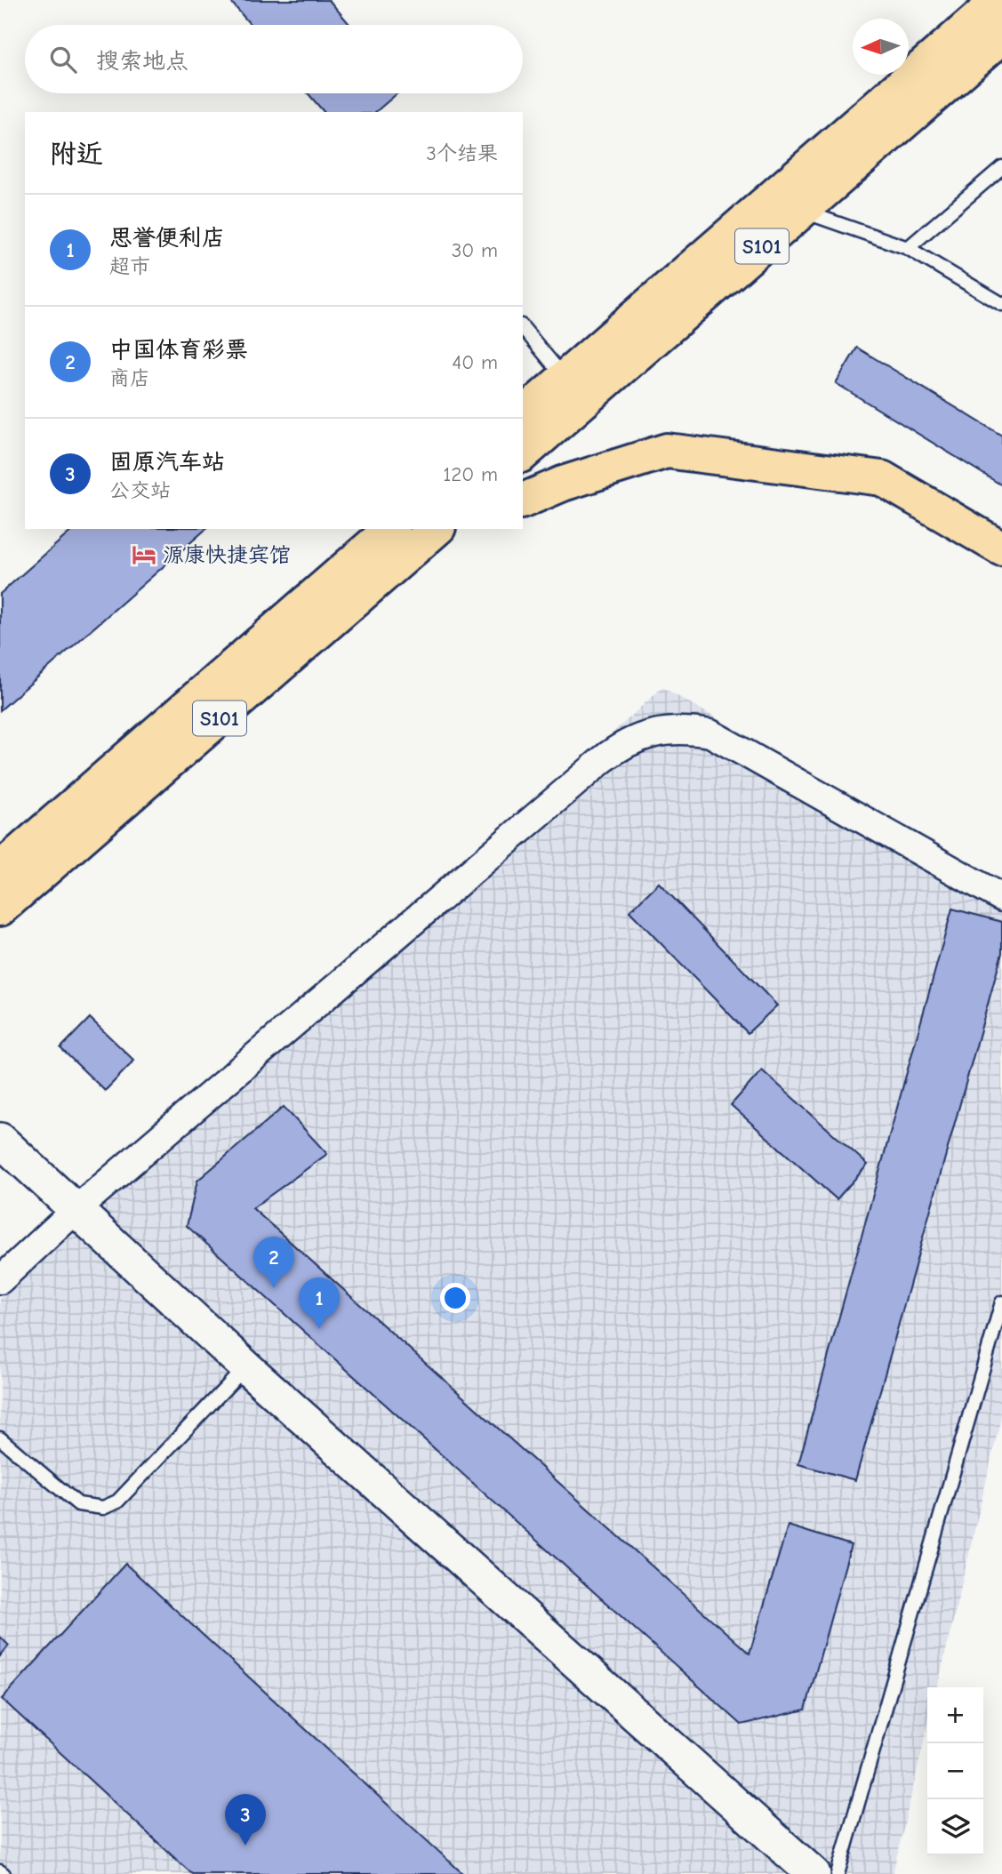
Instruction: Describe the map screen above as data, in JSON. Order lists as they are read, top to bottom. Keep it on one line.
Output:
{"streets":{"main road":["S101"]},"places":{"hotel":["源康快捷宾馆"]},"north":"left","page":{"search":"搜索地点","heading":["附近","3个结果"],"list":[{"mark":"1","name":"思誉便利店","note":"超市","value":"30 m"},{"mark":"2","name":"中国体育彩票","note":"商店","value":"40 m"},{"mark":"3","name":"固原汽车站","note":"公交站","value":"120 m"}],"pins":["2","1","3"],"map_buttons":["+","−"]}}
